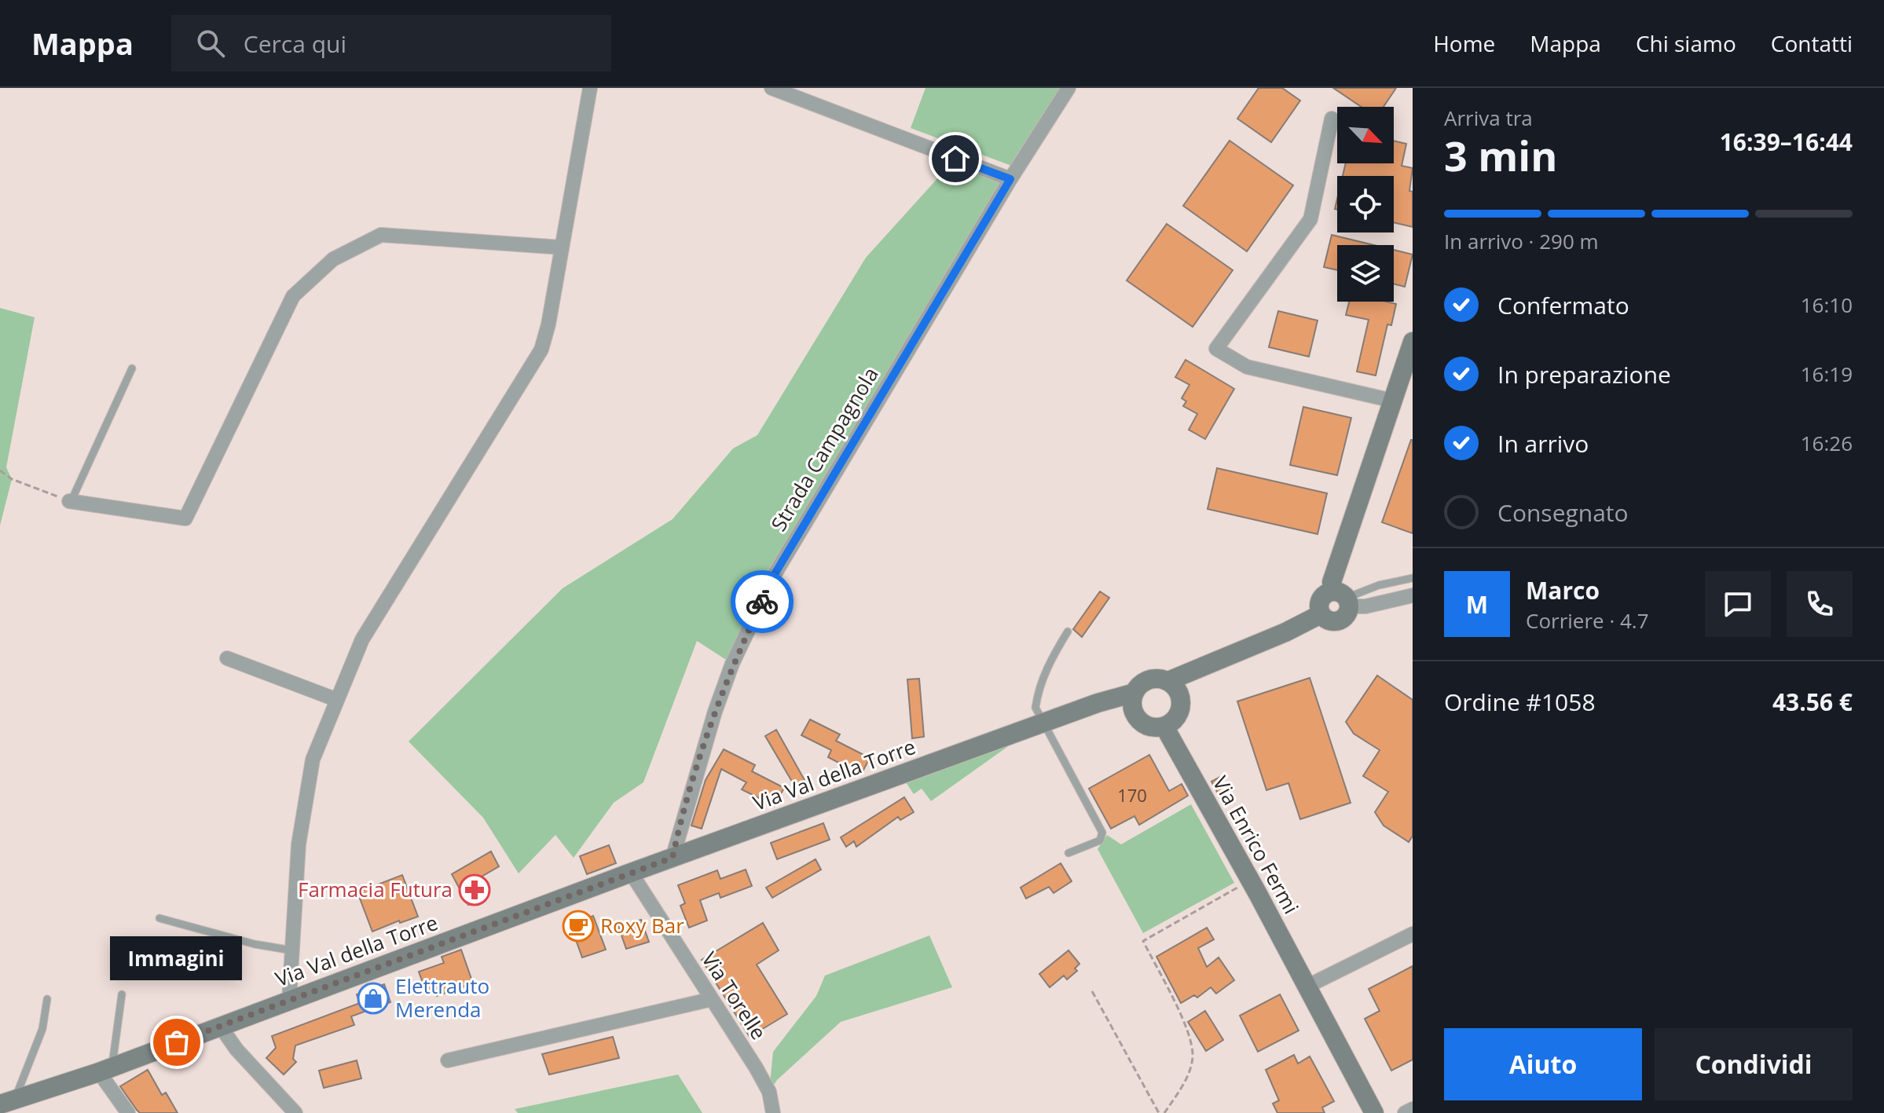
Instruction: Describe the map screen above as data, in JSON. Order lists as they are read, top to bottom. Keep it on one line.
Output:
{"streets":{"street":["Strada Campagnola","Via Val della Torre","Via Enrico Fermi","Via Torelle"]},"crossings":[["Strada Campagnola","Via Val della Torre"],["Via Val della Torre","Via Enrico Fermi"],["Via Val della Torre","Via Torelle"]],"places":{"pharmacy":["Farmacia Futura"],"cafe":["Roxy Bar"],"shop":["Elettrauto Merenda"],"other":["Immagini"]},"house_numbers":["170"],"north":"bottom right","page":{"header":"Mappa","search":"Cerca qui","nav":["Home","Mappa","Chi siamo","Contatti"],"heading":["3 min","Arriva tra","16:39–16:44"],"panel":["Marco","Corriere · 4.7","Ordine #1058","43.56 €"],"bar":"In arrivo · 290 m","list":[["Confermato","16:10"],["In preparazione","16:19"],["In arrivo","16:26"],"Consegnato"],"round":"M","bubble":"Immagini","buttons":["Aiuto","Condividi"]}}
